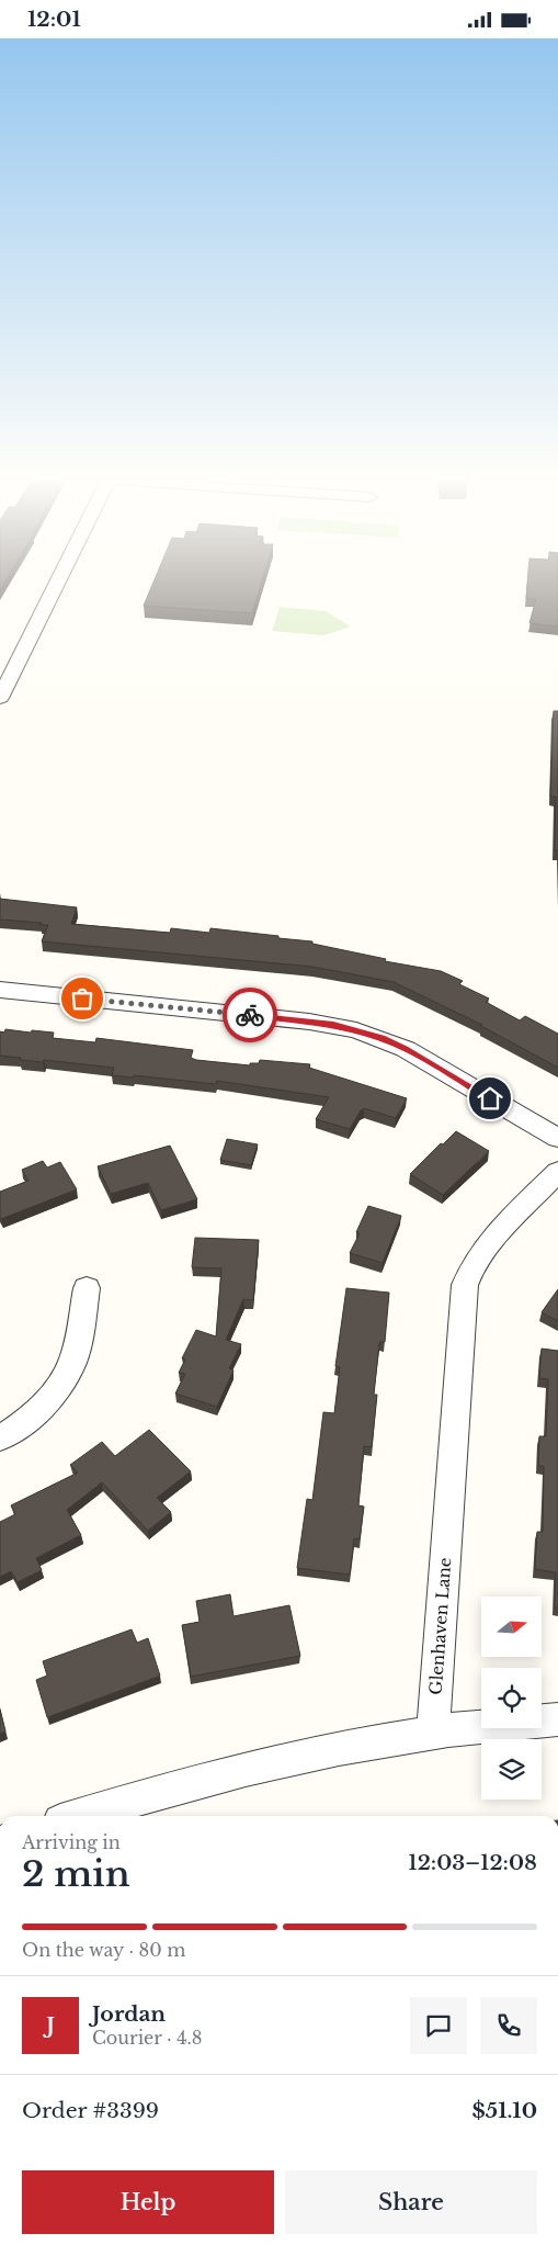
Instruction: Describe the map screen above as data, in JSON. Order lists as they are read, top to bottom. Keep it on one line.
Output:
{"streets":{"street":["Glenhaven Lane"]},"north":"right","page":{"status":"12:01","heading":["2 min","Arriving in","12:03–12:08"],"panel":["Jordan","Courier · 4.8","Order #3399","$51.10"],"bar":"On the way · 80 m","round":"J","buttons":["Help","Share"]}}
